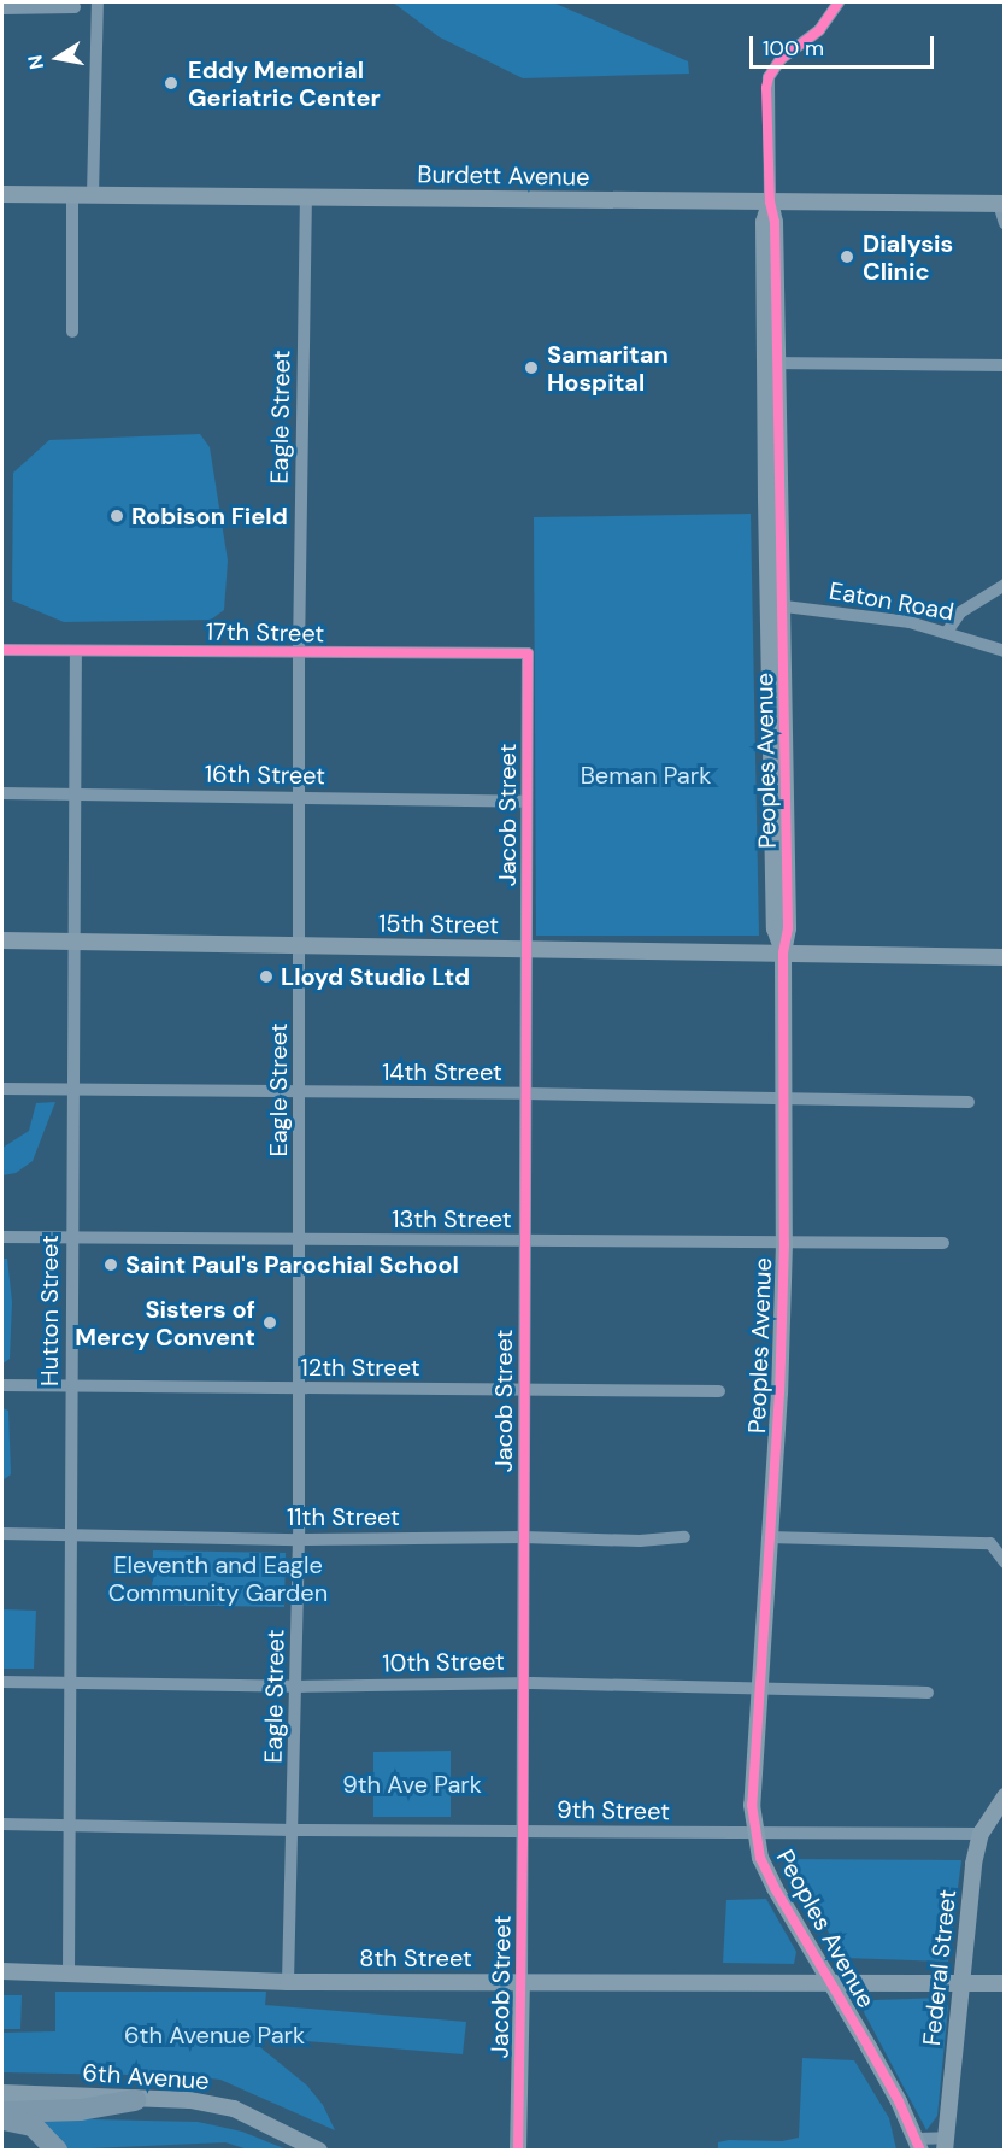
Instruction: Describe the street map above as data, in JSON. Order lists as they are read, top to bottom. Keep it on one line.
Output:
{"streets":{"street":["Burdett Avenue","Eagle Street","Eaton Road","17th Street","Peoples Avenue","16th Street","Jacob Street","15th Street","14th Street","13th Street","Hutton Street","12th Street","11th Street","10th Street","9th Street","8th Street","Federal Street","6th Avenue"]},"crossings":[["Burdett Avenue","Eagle Street"],["Burdett Avenue","Peoples Avenue"],["Eagle Street","17th Street"],["Eagle Street","16th Street"],["Eagle Street","15th Street"],["Eagle Street","14th Street"],["Eagle Street","13th Street"],["Eagle Street","12th Street"],["Eagle Street","11th Street"],["Eagle Street","10th Street"],["Eagle Street","9th Street"],["Eagle Street","8th Street"],["Eaton Road","Peoples Avenue"],["17th Street","Jacob Street"],["17th Street","Hutton Street"],["Peoples Avenue","15th Street"],["Peoples Avenue","14th Street"],["Peoples Avenue","13th Street"],["Peoples Avenue","10th Street"],["Peoples Avenue","9th Street"],["Peoples Avenue","8th Street"],["16th Street","Jacob Street"],["16th Street","Hutton Street"],["Jacob Street","15th Street"],["Jacob Street","14th Street"],["Jacob Street","13th Street"],["Jacob Street","12th Street"],["Jacob Street","11th Street"],["Jacob Street","10th Street"],["Jacob Street","9th Street"],["Jacob Street","8th Street"],["15th Street","Hutton Street"],["14th Street","Hutton Street"],["13th Street","Hutton Street"],["Hutton Street","12th Street"],["Hutton Street","11th Street"],["Hutton Street","10th Street"],["Hutton Street","9th Street"],["Hutton Street","8th Street"],["9th Street","Federal Street"],["8th Street","Federal Street"]],"parks":["Beman Park","Eleventh and Eagle Community Garden","9th Ave Park","6th Avenue Park"],"places":["Eddy Memorial Geriatric Center","Dialysis Clinic","Samaritan Hospital","Robison Field","Lloyd Studio Ltd","Saint Paul's Parochial School","Sisters of Mercy Convent"],"scale_bar":"100 m","north":"left"}
